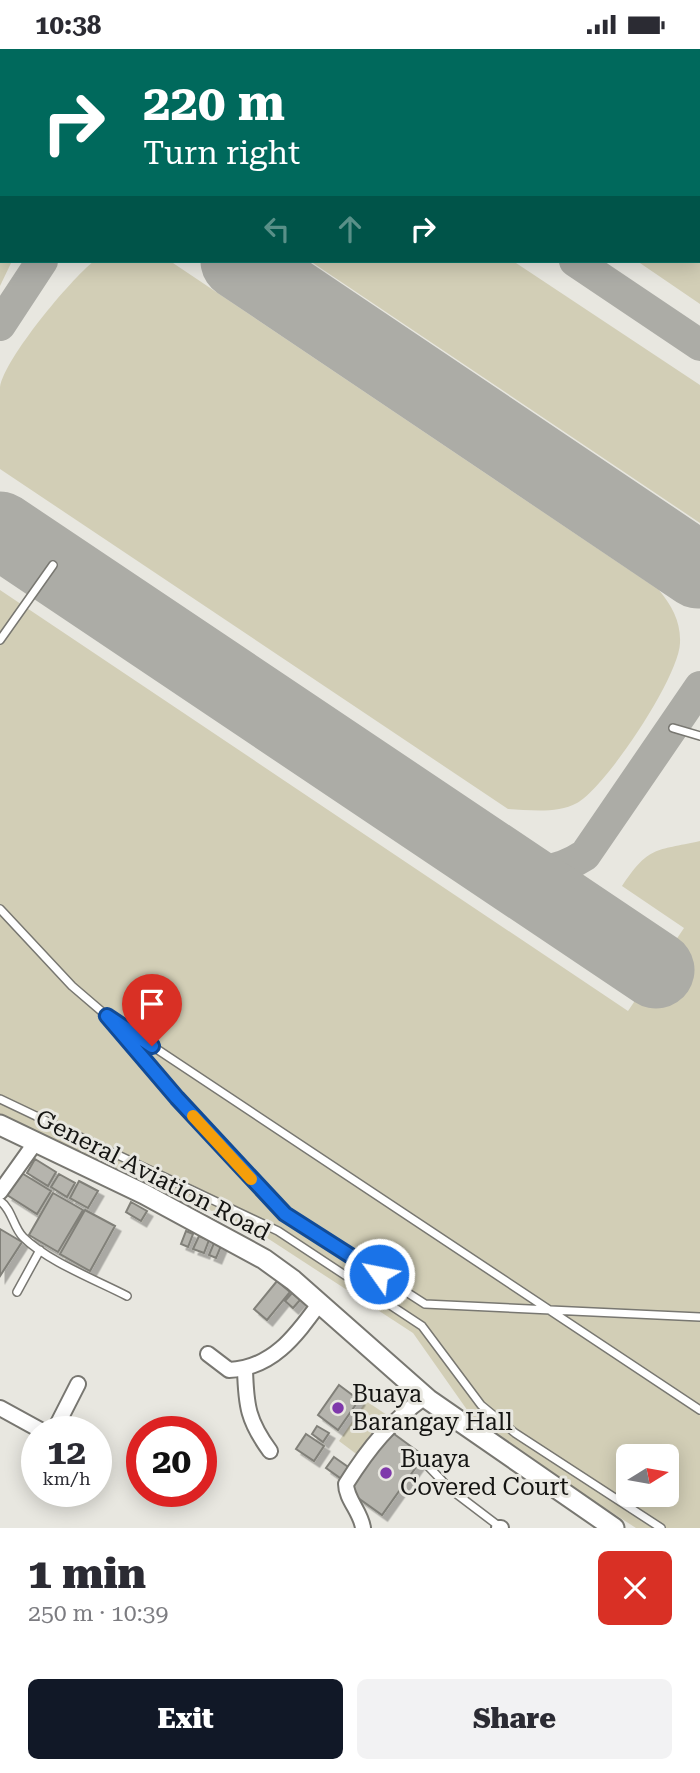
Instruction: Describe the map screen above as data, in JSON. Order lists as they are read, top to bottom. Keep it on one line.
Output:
{"streets":{"main road":["General Aviation Road"]},"places":["Buaya Barangay Hall","Buaya Covered Court"],"north":"right","page":{"status":"10:38","turn":["220 m","Turn right"],"speed":"12 km/h","limit":"20","heading":["1 min","250 m · 10:39"],"buttons":["Exit","Share"]}}
